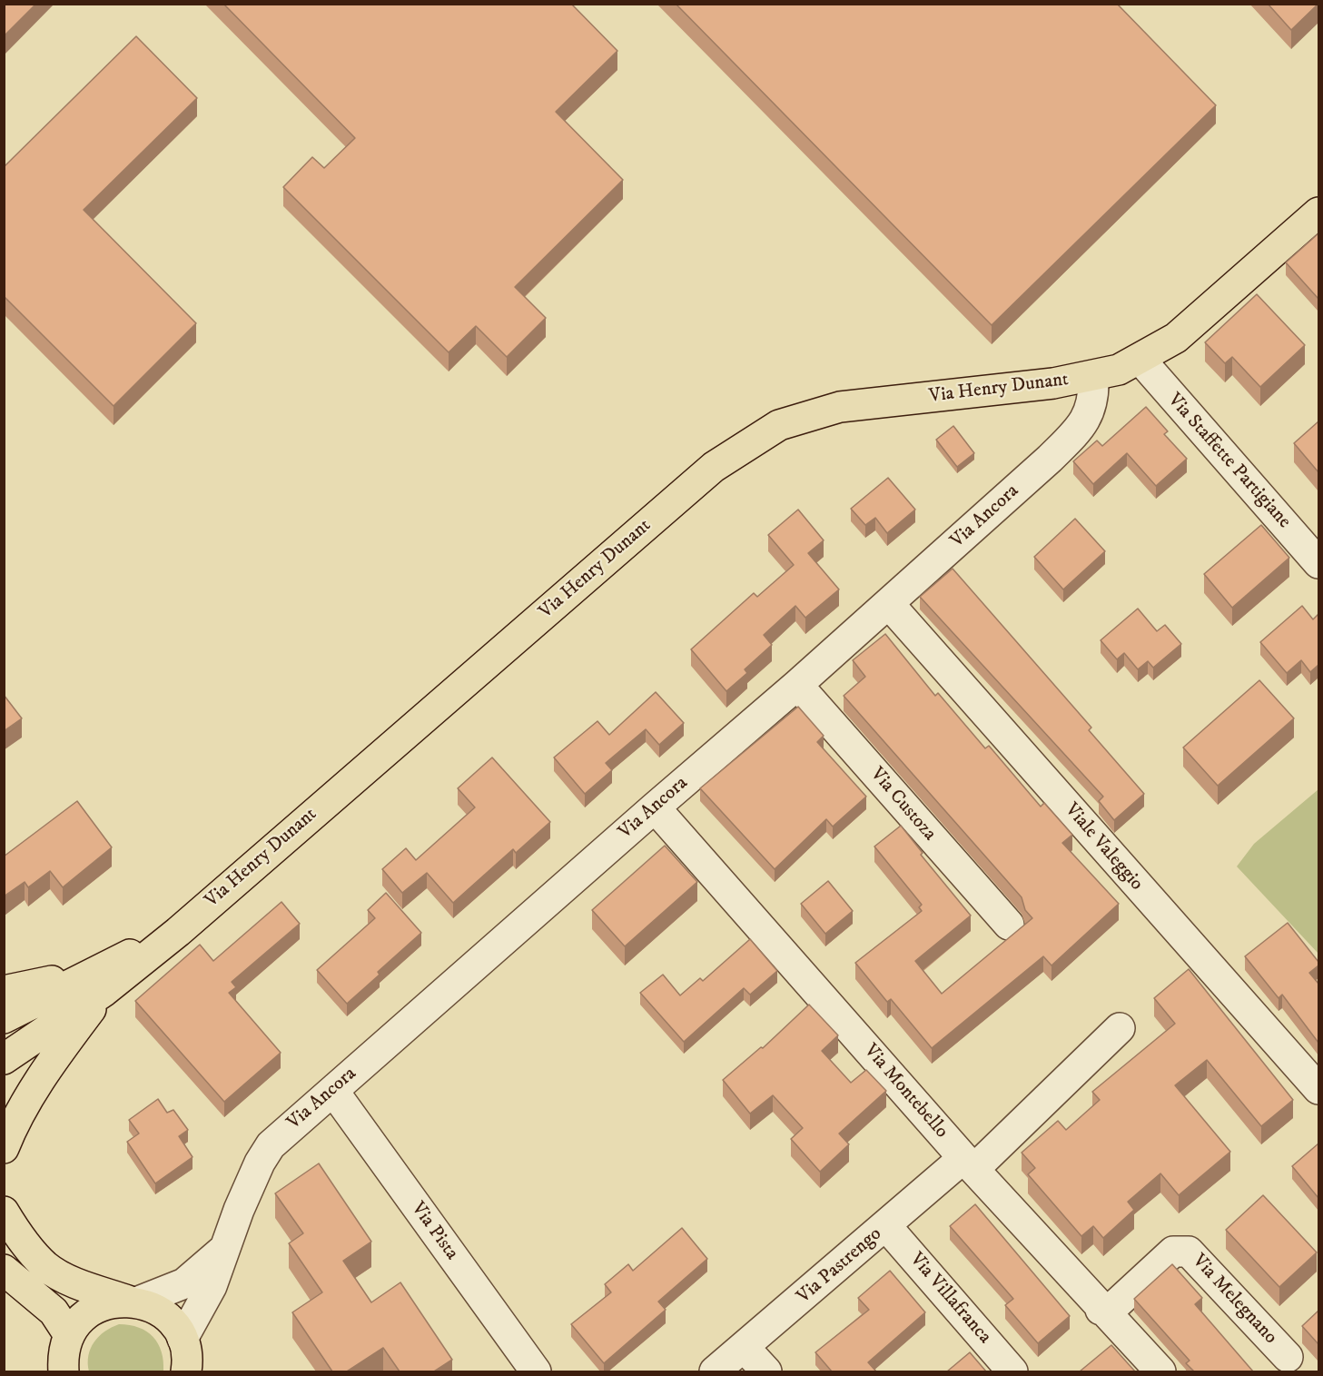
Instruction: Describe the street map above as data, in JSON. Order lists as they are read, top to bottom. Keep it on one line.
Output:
{"streets":{"main road":["Via Henry Dunant","Via Ancora"],"street":["Via Staffette Partigiane","Via Custoza","Viale Valeggio","Via Montebello","Via Pista","Via Pastrengo","Via Villafranca","Via Melegnano"]},"crossings":[["Via Henry Dunant","Via Staffette Partigiane"],["Via Henry Dunant","Via Ancora"],["Via Ancora","Via Custoza"],["Via Ancora","Viale Valeggio"],["Via Ancora","Via Montebello"],["Via Ancora","Via Pista"],["Via Montebello","Via Pastrengo"],["Via Montebello","Via Melegnano"],["Via Pastrengo","Via Villafranca"]]}
